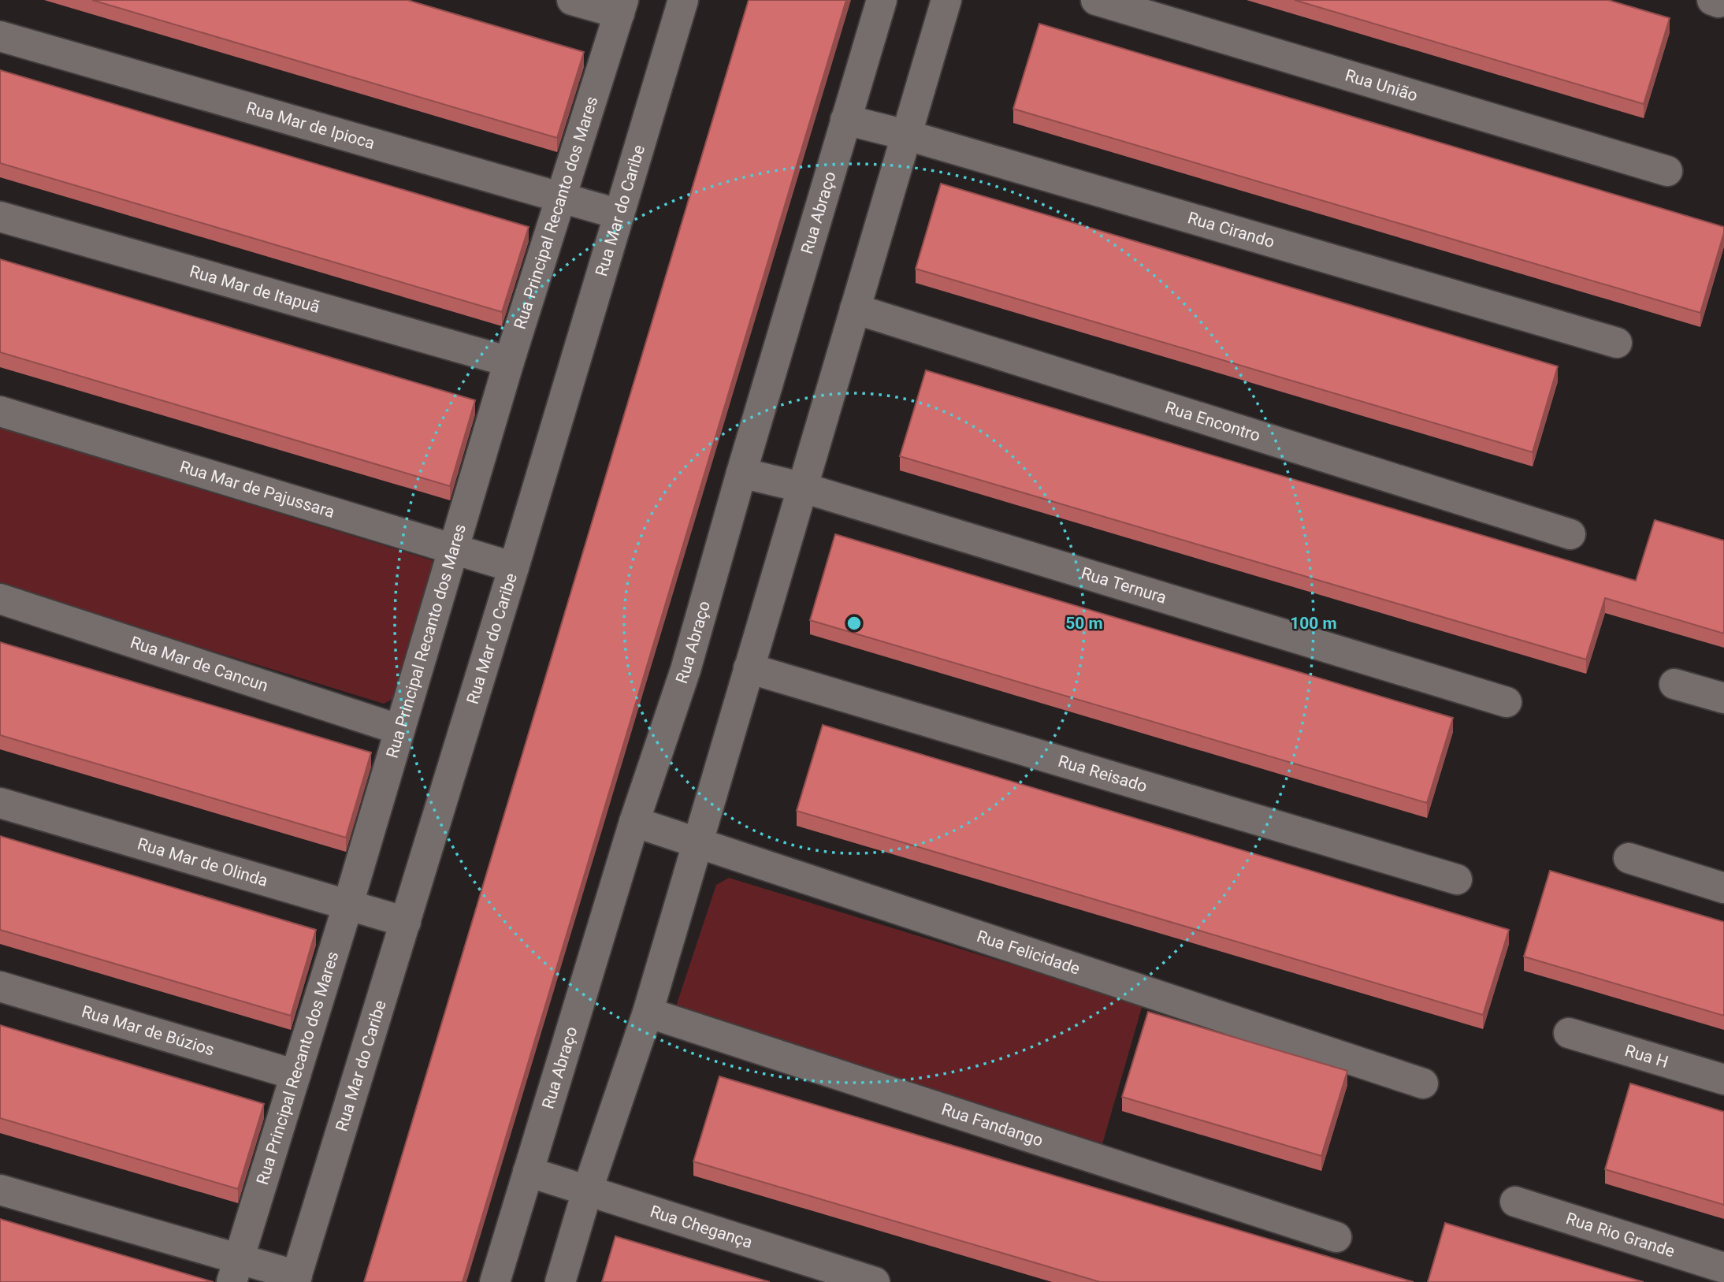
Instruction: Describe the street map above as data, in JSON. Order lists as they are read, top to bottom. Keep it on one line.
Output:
{"streets":{"street":["Rua União","Rua Mar de Ipioca","Rua Mar do Caribe","Rua Principal Recanto dos Mares","Rua Abraço","Rua Cirando","Rua Mar de Itapuã","Rua Encontro","Rua Mar de Pajussara","Rua Ternura","Rua Mar de Cancun","Rua Reisado","Rua Mar de Olinda","Rua Felicidade","Rua Mar de Búzios","Rua H","Rua Fandango","Rua Chegança","Rua Rio Grande"]},"crossings":[["Rua Mar de Ipioca","Rua Mar do Caribe"],["Rua Mar de Ipioca","Rua Principal Recanto dos Mares"],["Rua Mar do Caribe","Rua Principal Recanto dos Mares"],["Rua Mar do Caribe","Rua Mar de Pajussara"],["Rua Mar do Caribe","Rua Mar de Olinda"],["Rua Principal Recanto dos Mares","Rua Mar de Itapuã"],["Rua Principal Recanto dos Mares","Rua Mar de Pajussara"],["Rua Principal Recanto dos Mares","Rua Mar de Cancun"],["Rua Principal Recanto dos Mares","Rua Mar de Olinda"],["Rua Principal Recanto dos Mares","Rua Mar de Búzios"],["Rua Abraço","Rua Cirando"],["Rua Abraço","Rua Ternura"],["Rua Abraço","Rua Felicidade"],["Rua Abraço","Rua Chegança"]],"rings":["50 m","100 m"]}
